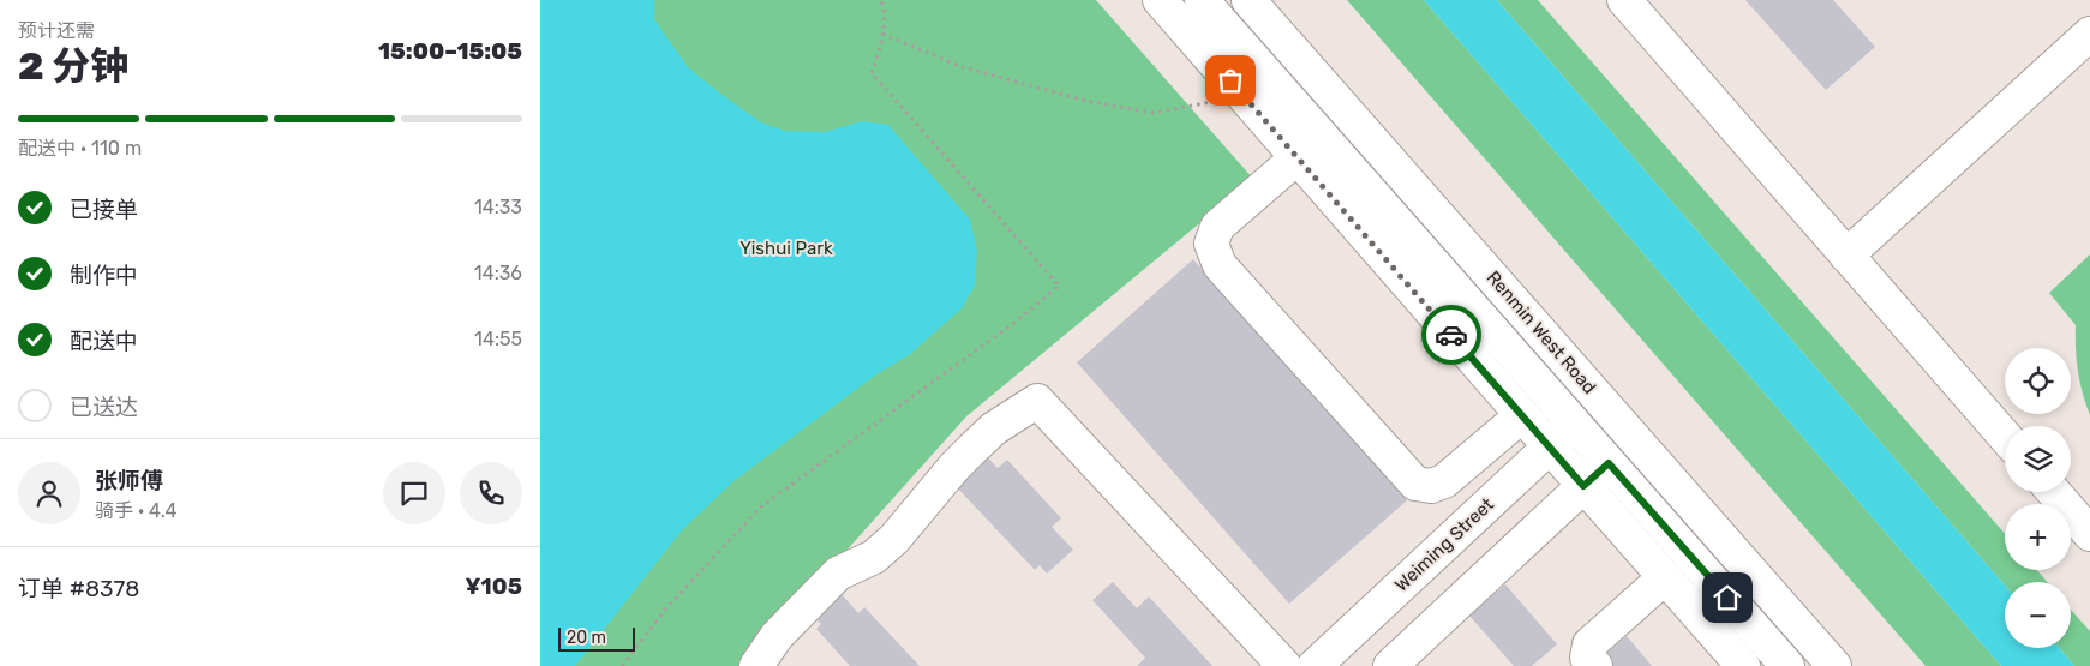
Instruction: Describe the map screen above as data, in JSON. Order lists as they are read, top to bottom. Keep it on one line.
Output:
{"streets":{"street":["Renmin West Road","Weiming Street"]},"crossings":[["Renmin West Road","Weiming Street"]],"parks":["Yishui Park"],"scale_bar":"20 m","page":{"heading":["2 分钟","预计还需","15:00–15:05"],"panel":["张师傅","骑手 · 4.4","订单 #8378","¥105"],"bar":"配送中 · 110 m","list":[["已接单","14:33"],["制作中","14:36"],["配送中","14:55"],"已送达"],"map_buttons":["+","−"],"scale":"20 m"}}
